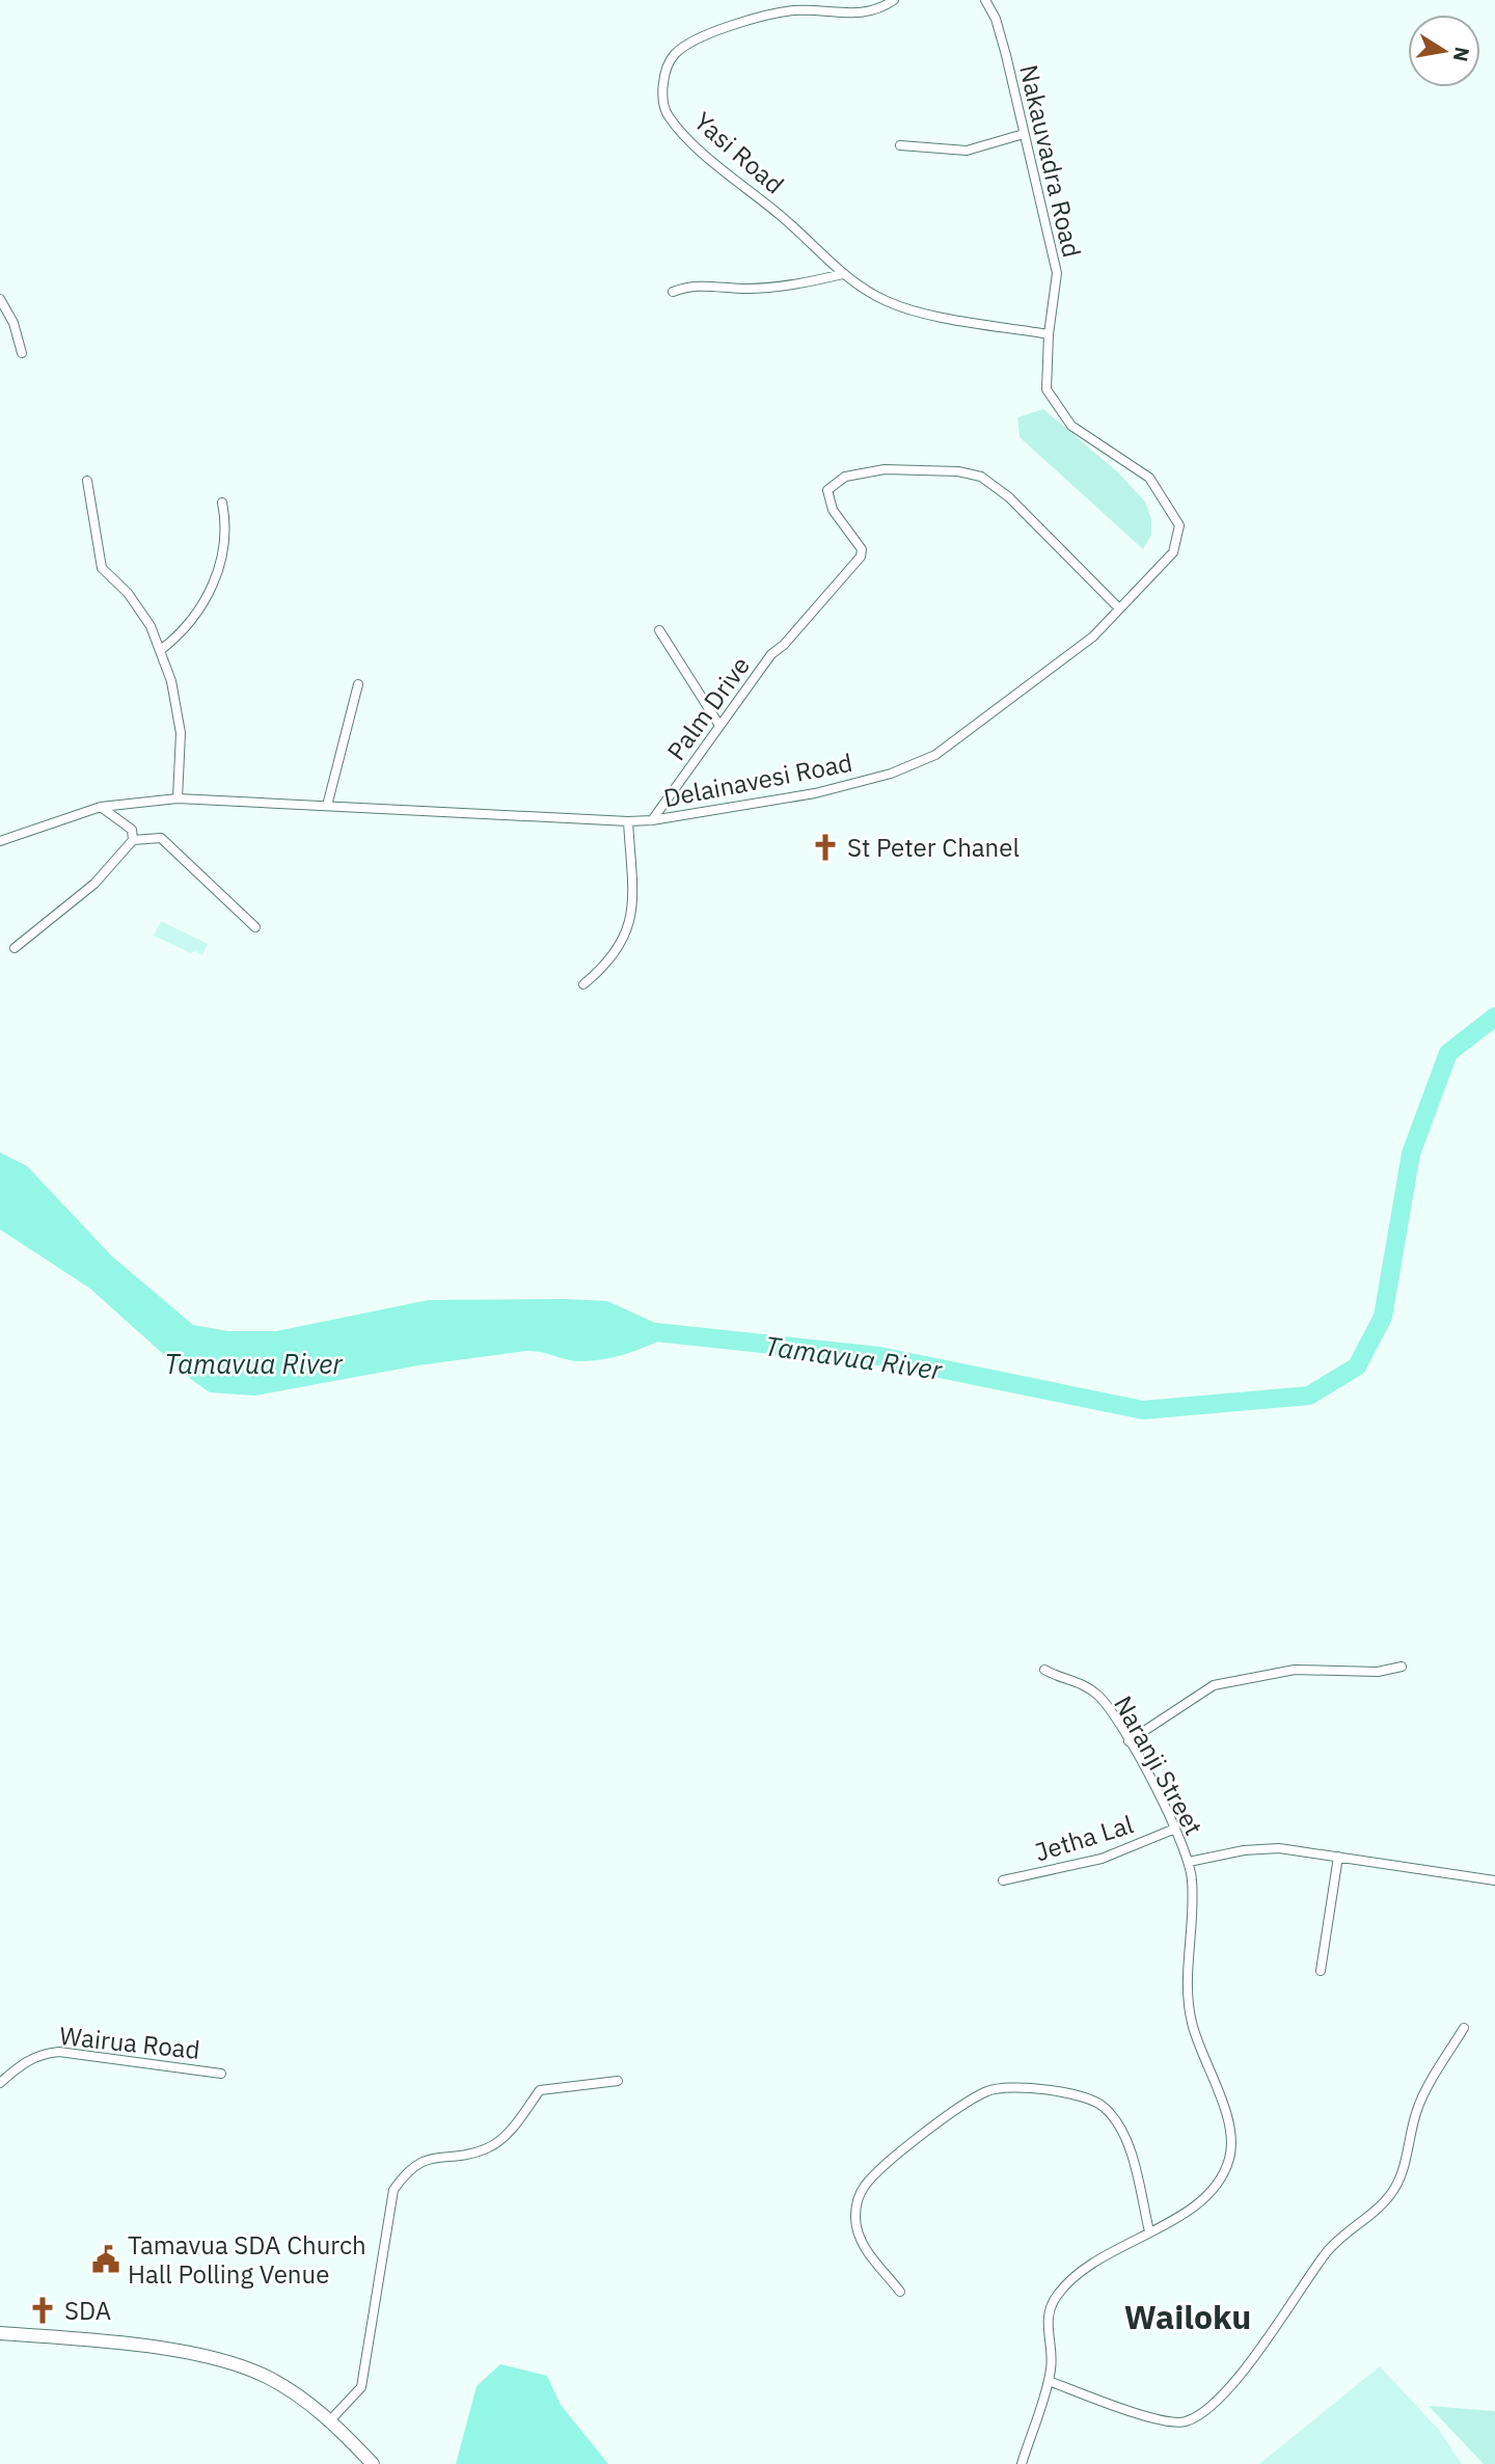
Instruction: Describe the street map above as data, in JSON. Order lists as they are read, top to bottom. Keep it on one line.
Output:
{"streets":{"street":["Yasi Road","Nakauvadra Road","Palm Drive","Delainavesi Road","Naranji Street","Jetha Lal","Wairua Road"]},"crossings":[["Yasi Road","Nakauvadra Road"],["Yasi Road","Delainavesi Road"],["Nakauvadra Road","Delainavesi Road"],["Palm Drive","Delainavesi Road"],["Naranji Street","Jetha Lal"]],"districts":["Wailoku"],"water":["Tamavua River"],"places":{"church":["St Peter Chanel","SDA"],"public building":["Tamavua SDA Church Hall Polling Venue"]},"north":"right"}
